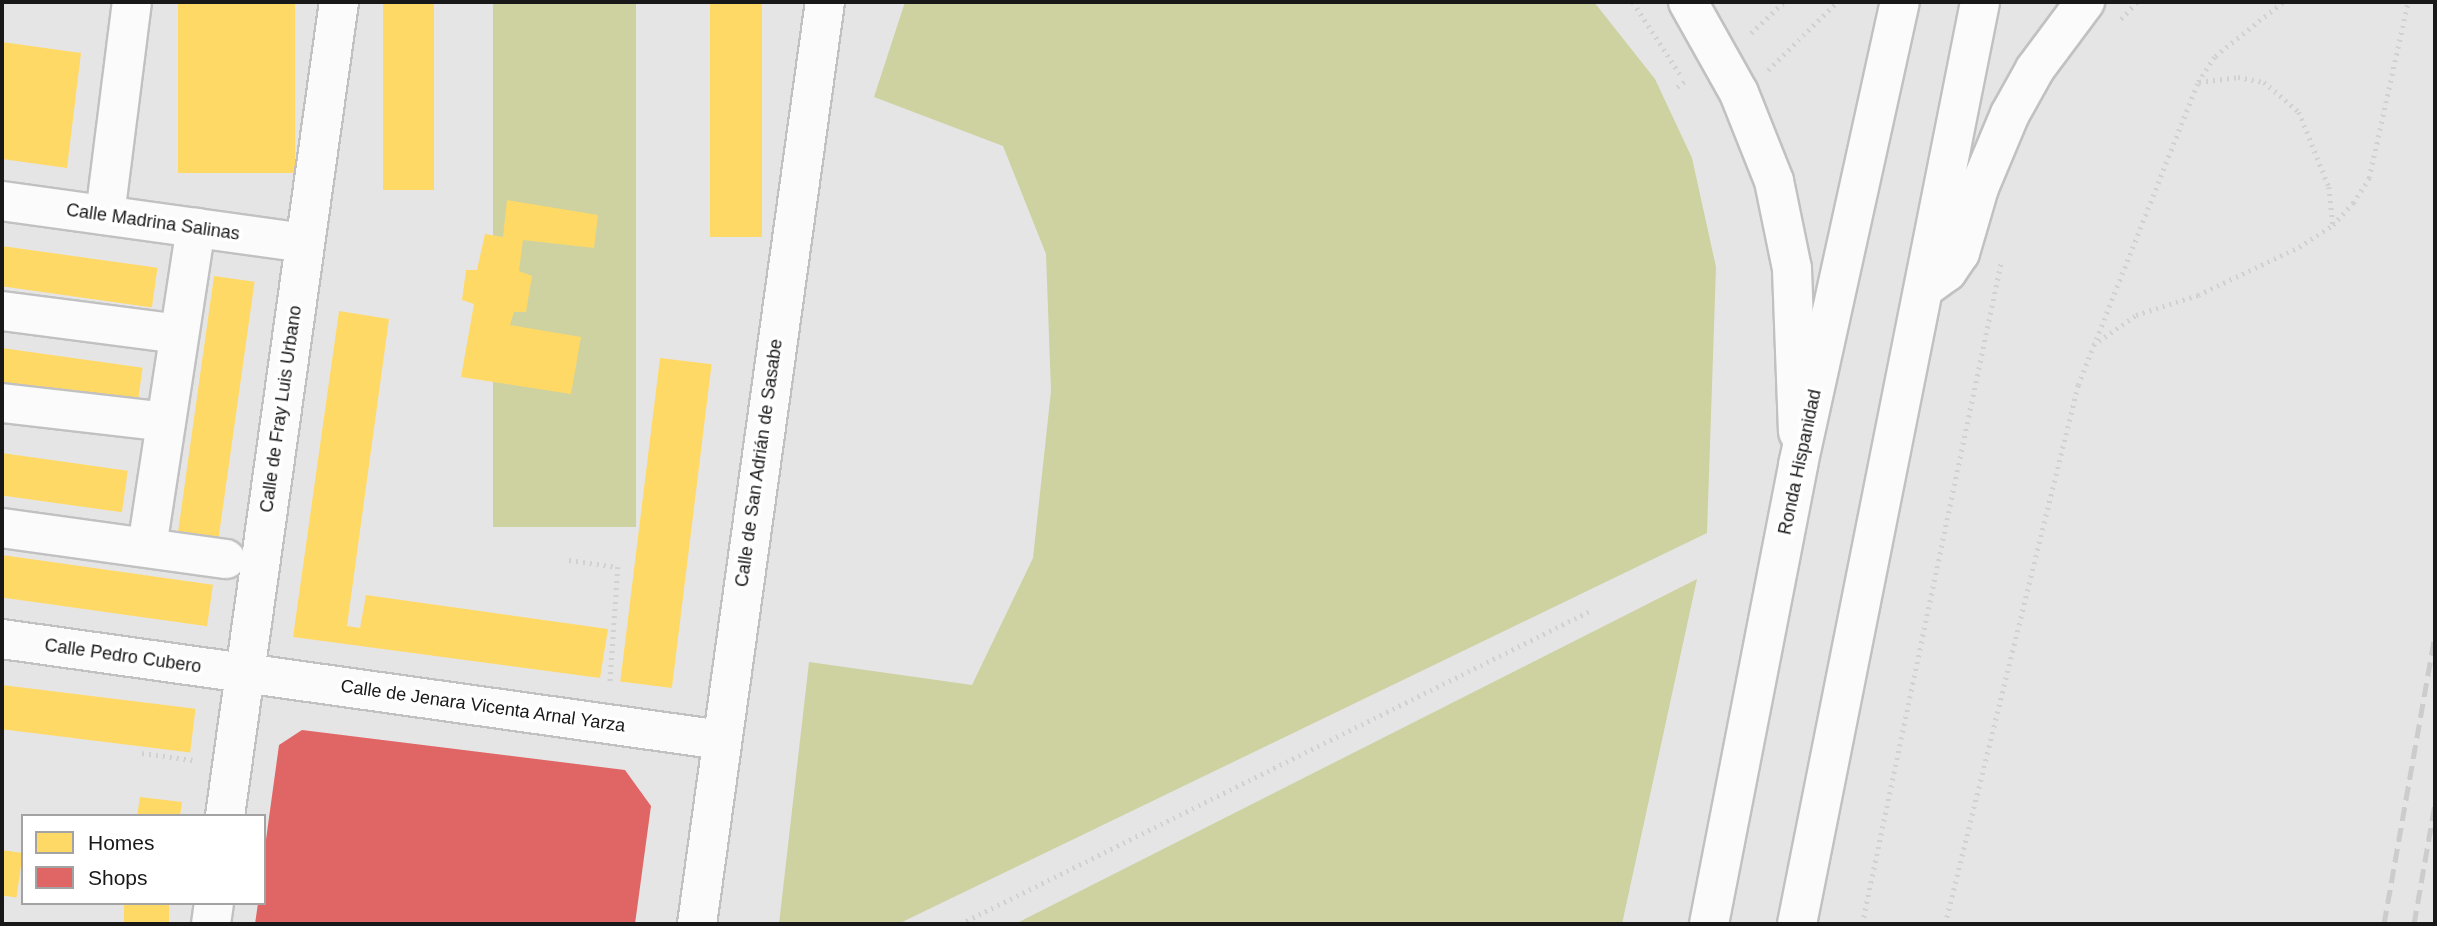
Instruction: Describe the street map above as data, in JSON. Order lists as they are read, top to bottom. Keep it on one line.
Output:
{"streets":{"main road":["Calle Madrina Salinas","Calle de Fray Luis Urbano","Ronda Hispanidad","Calle de San Adrián de Sasabe","Calle Pedro Cubero","Calle de Jenara Vicenta Arnal Yarza"]},"crossings":[["Calle Madrina Salinas","Calle de Fray Luis Urbano"],["Calle de Fray Luis Urbano","Calle Pedro Cubero"],["Calle de Fray Luis Urbano","Calle de Jenara Vicenta Arnal Yarza"],["Calle de San Adrián de Sasabe","Calle de Jenara Vicenta Arnal Yarza"],["Calle Pedro Cubero","Calle de Jenara Vicenta Arnal Yarza"]],"legend":["Homes","Shops"]}
